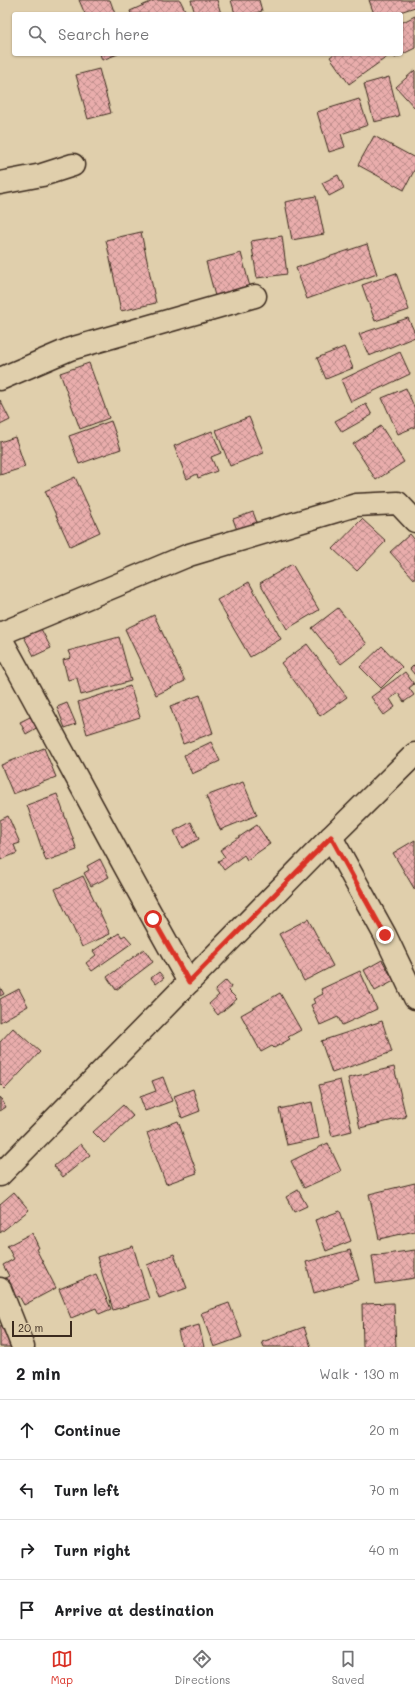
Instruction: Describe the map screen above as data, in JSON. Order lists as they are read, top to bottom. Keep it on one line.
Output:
{"scale_bar":"20 m","page":{"search":"Search here","scale":"20 m","heading":["2 min","Walk · 130 m"],"list":[["Continue","20 m"],["Turn left","70 m"],["Turn right","40 m"],"Arrive at destination"],"nav":["Map","Directions","Saved"]}}
